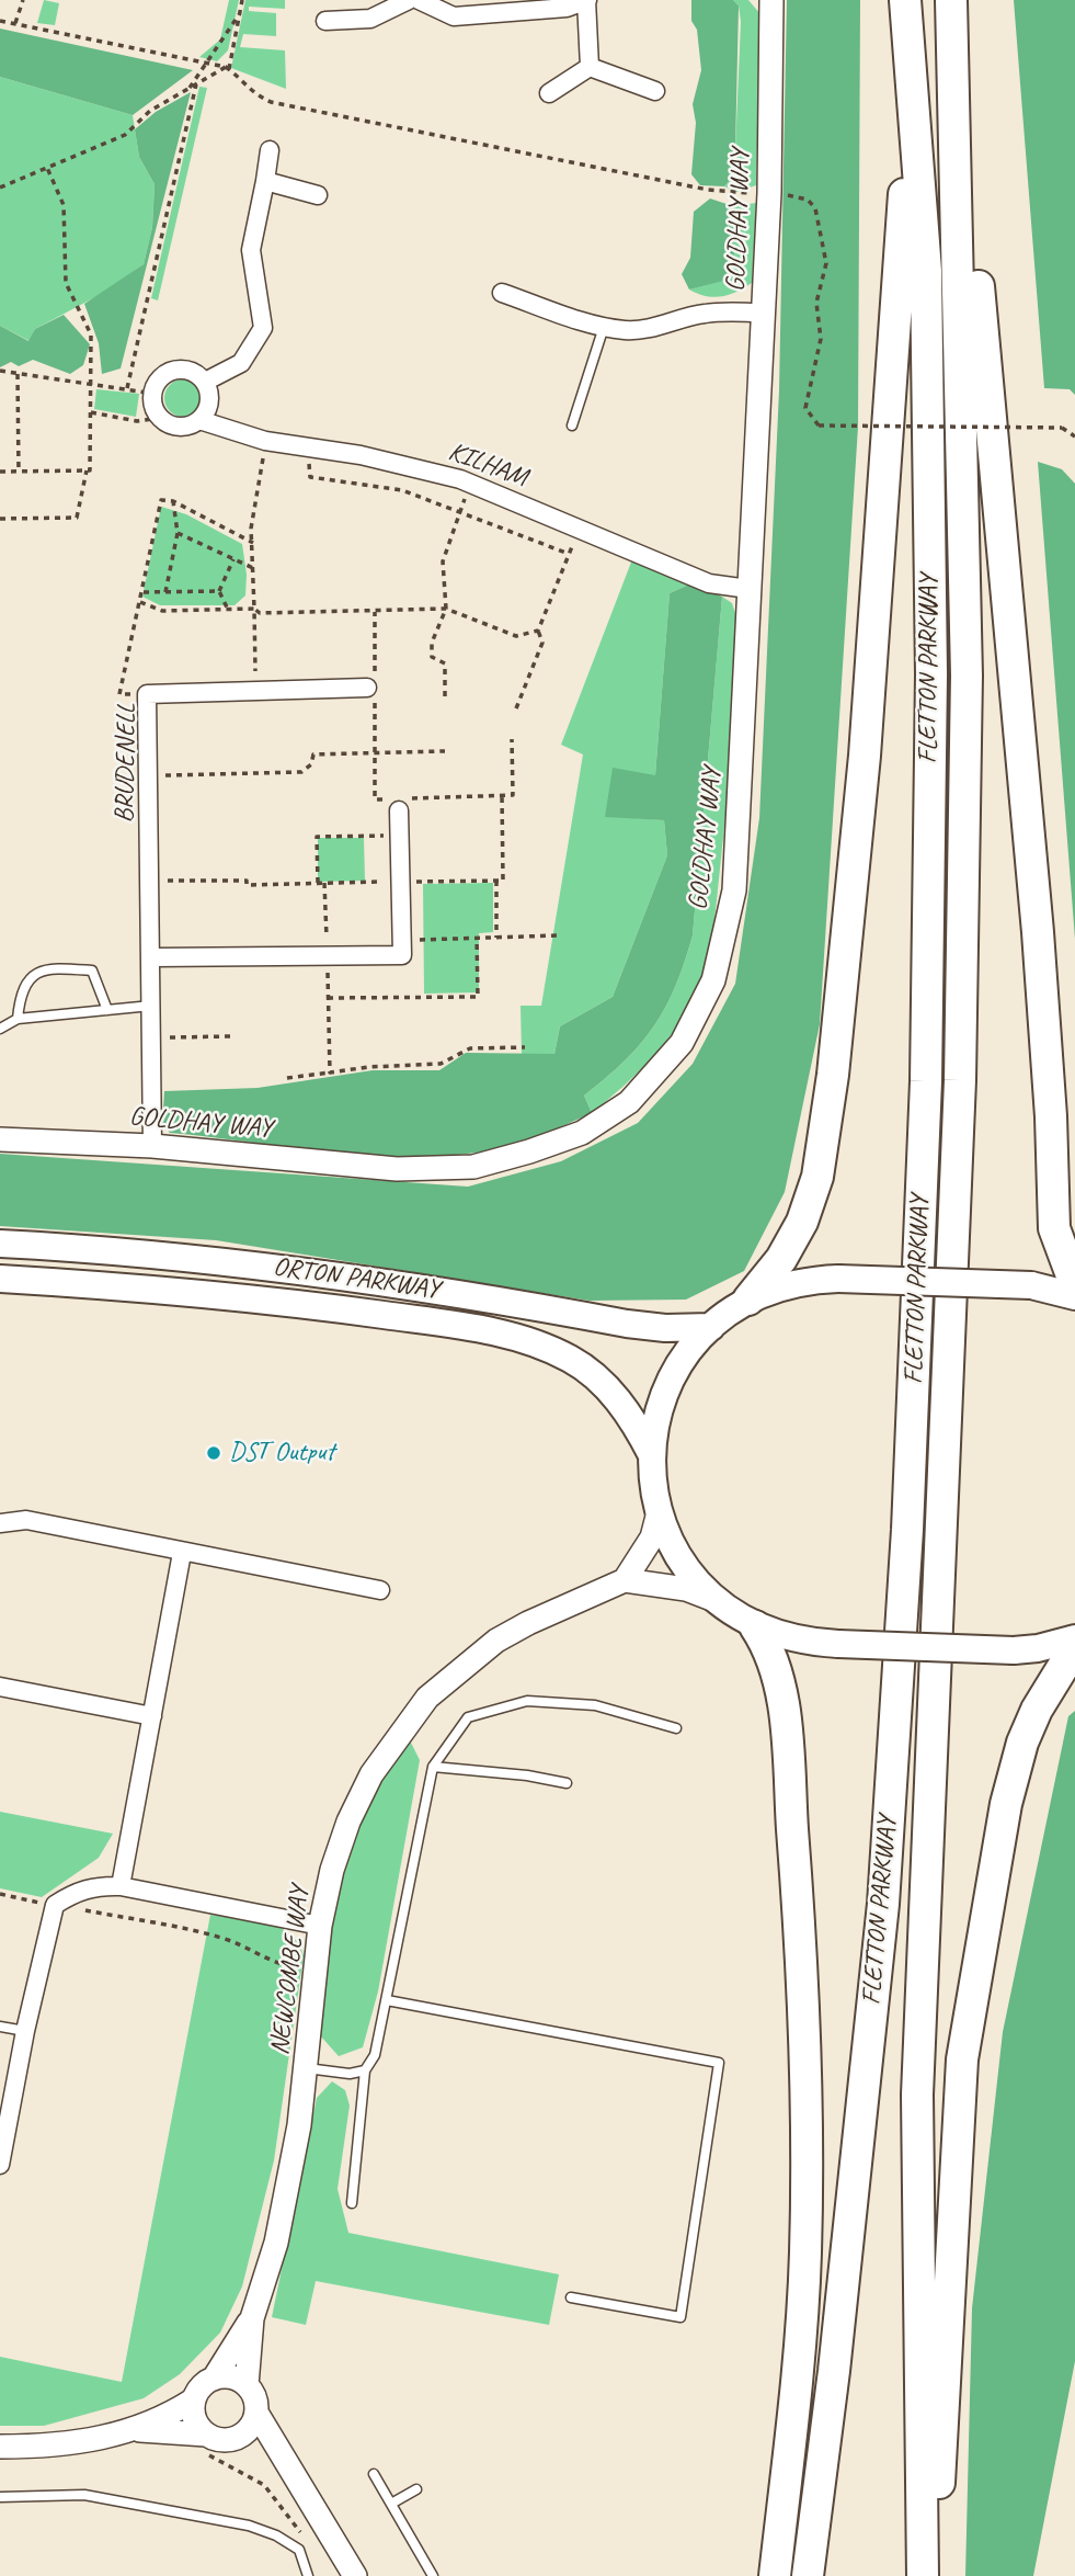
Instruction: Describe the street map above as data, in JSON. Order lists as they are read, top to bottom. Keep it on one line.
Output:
{"streets":{"highway":["FLETTON PARKWAY"],"main road":["ORTON PARKWAY"],"street":["GOLDHAY WAY","KILHAM","BRUDENELL","NEWCOMBE WAY"]},"crossings":[["GOLDHAY WAY","KILHAM"],["GOLDHAY WAY","BRUDENELL"]],"places":["DST Output"]}
